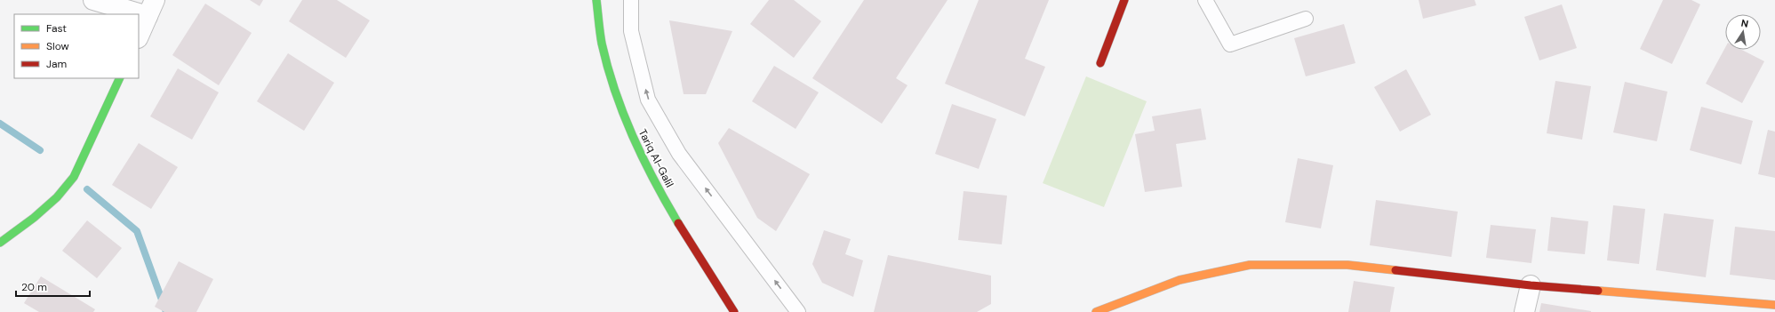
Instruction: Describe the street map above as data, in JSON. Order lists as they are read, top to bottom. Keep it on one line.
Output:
{"streets":{"street":["Tariq Al-Galil"]},"legend":["Fast","Slow","Jam"],"scale_bar":"20 m","north":"top"}
